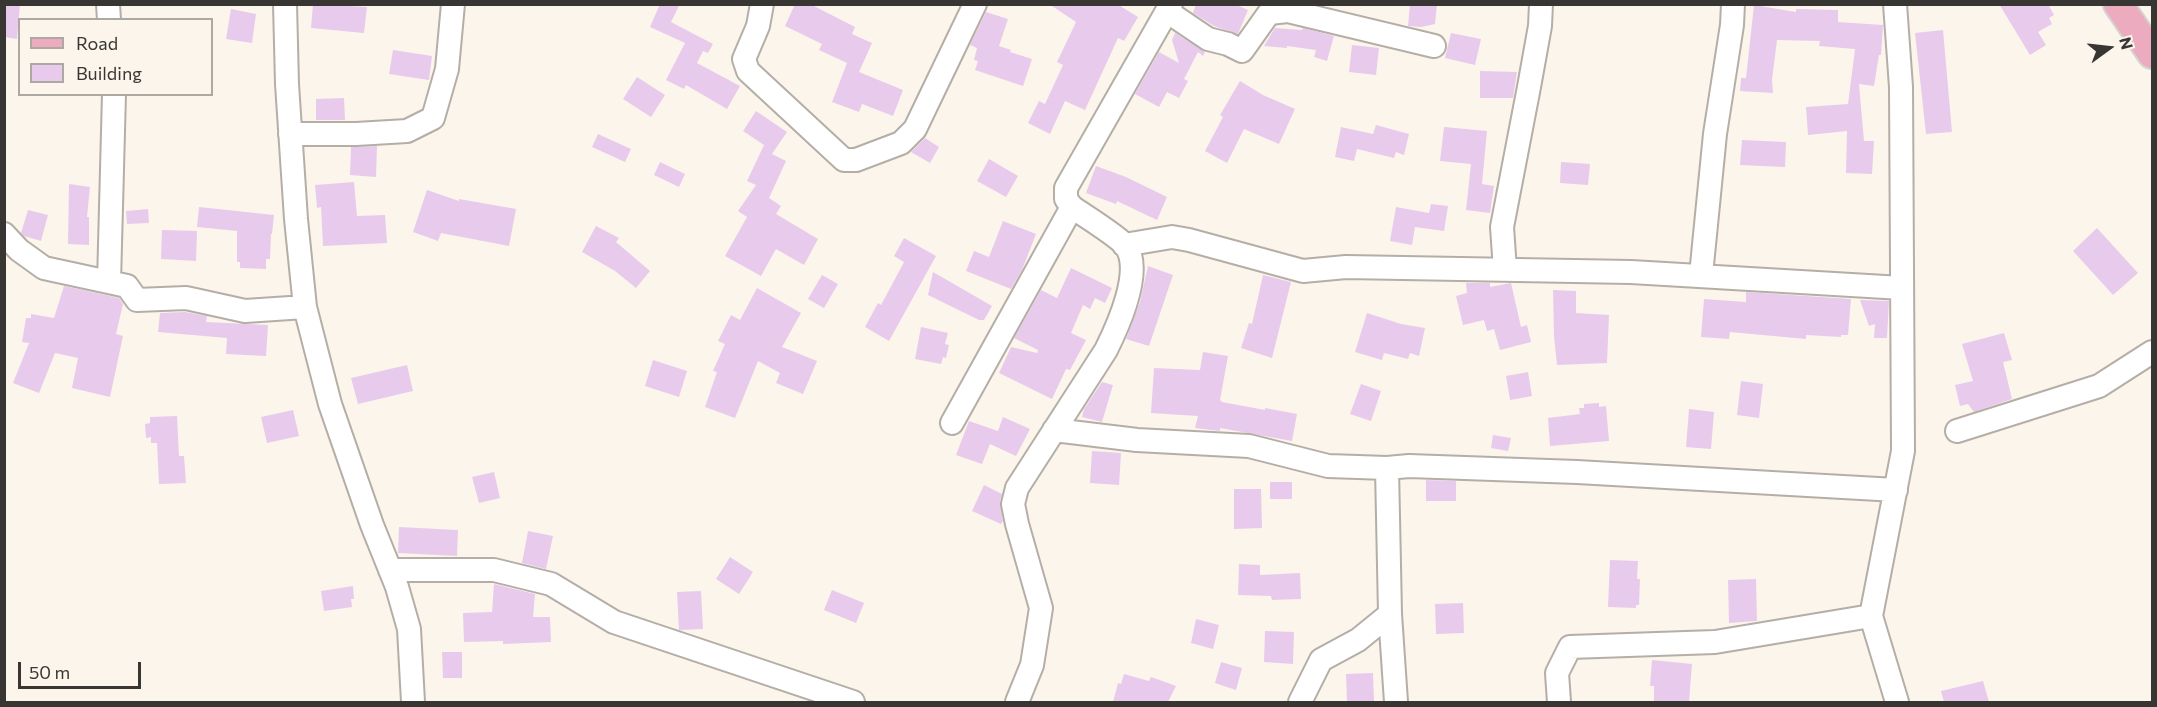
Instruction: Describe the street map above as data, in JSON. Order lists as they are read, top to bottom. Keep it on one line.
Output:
{"legend":["Road","Building"],"scale_bar":"50 m","north":"right"}
